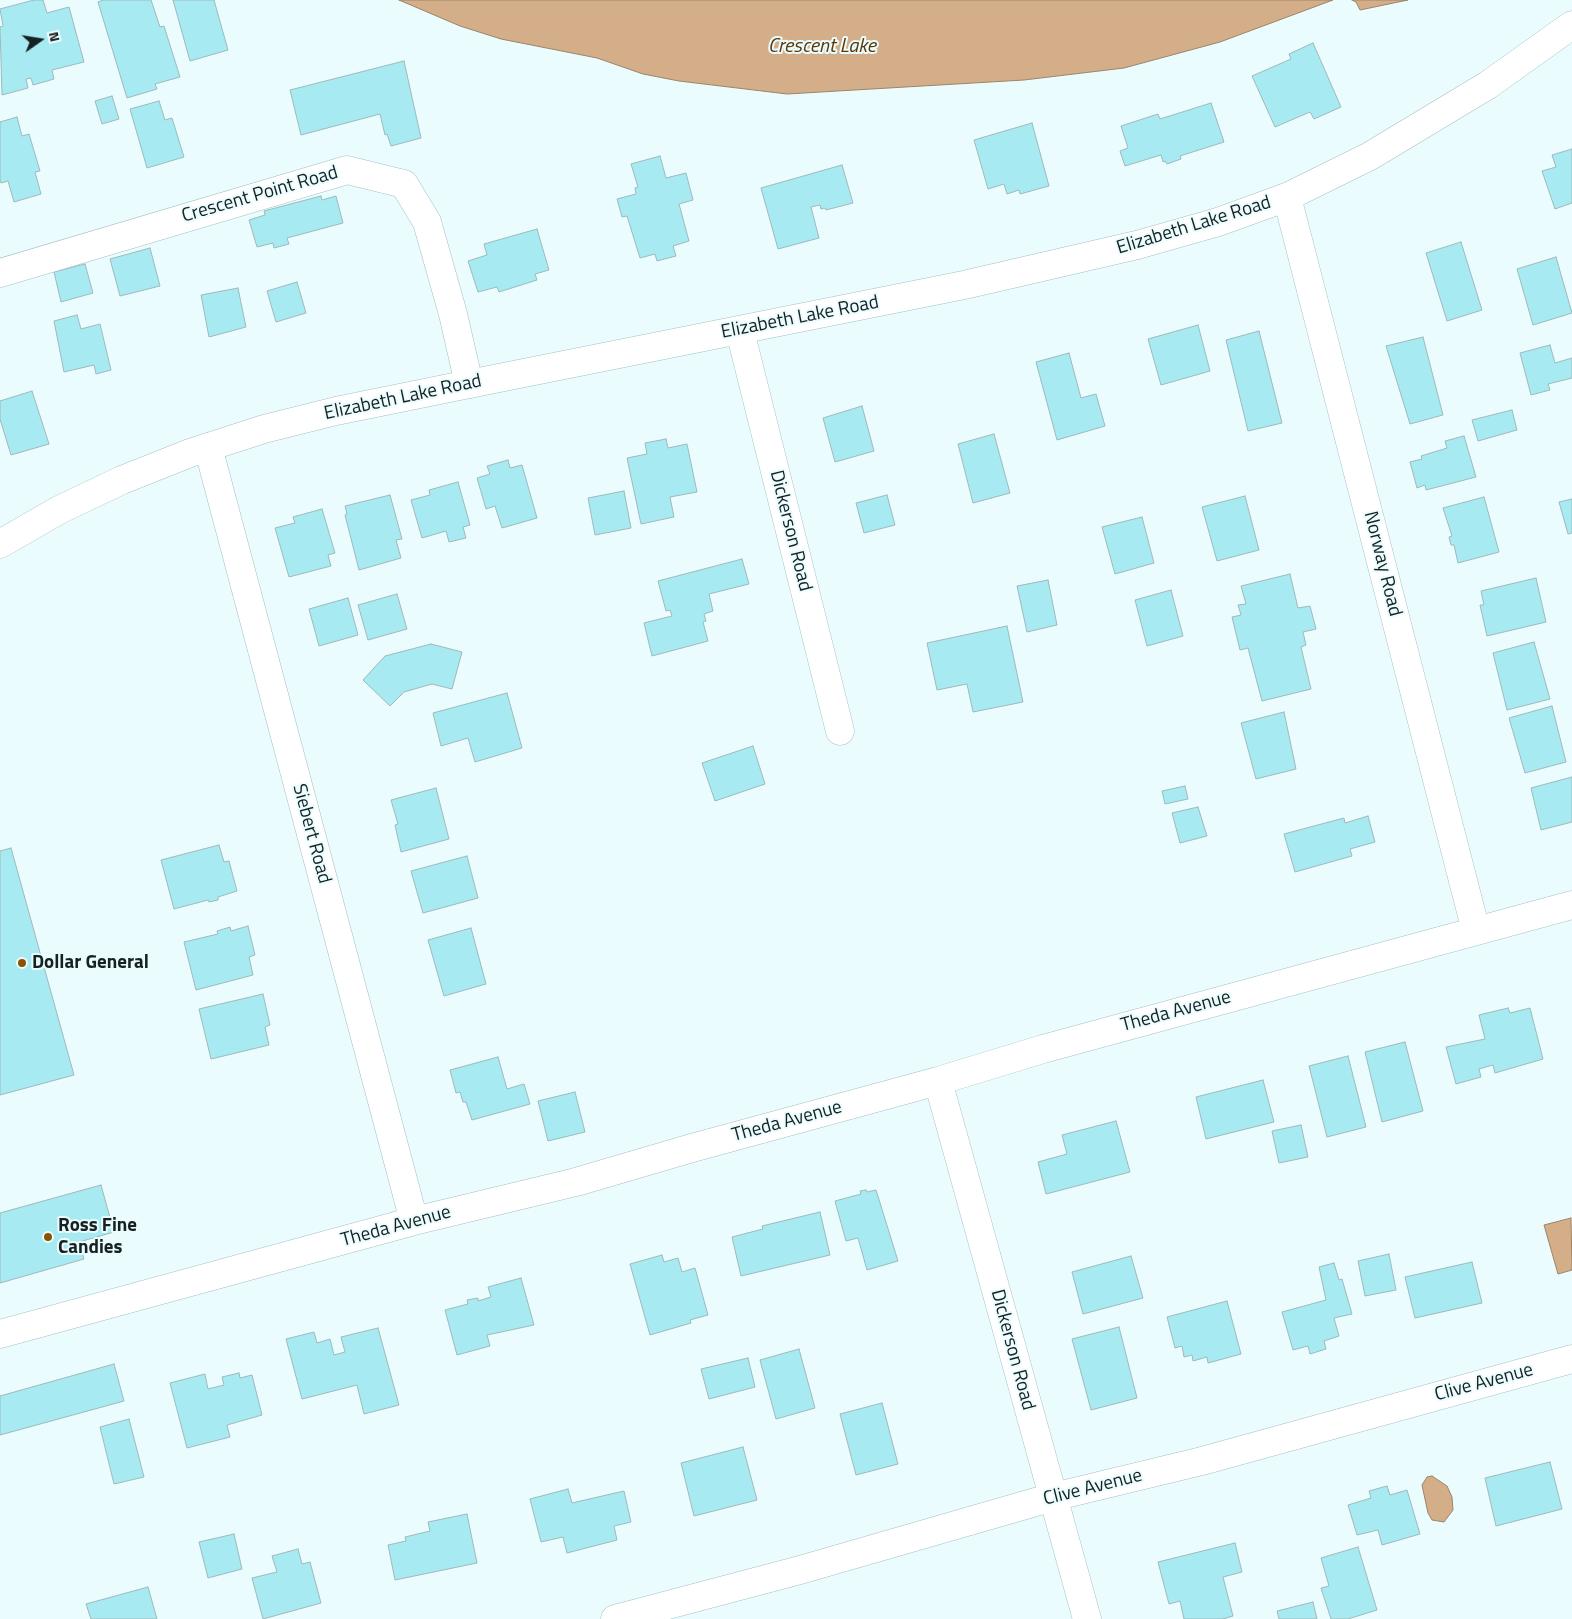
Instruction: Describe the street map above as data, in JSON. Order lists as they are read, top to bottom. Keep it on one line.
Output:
{"streets":{"street":["Crescent Point Road","Elizabeth Lake Road","Dickerson Road","Norway Road","Siebert Road","Theda Avenue","Clive Avenue"]},"crossings":[["Crescent Point Road","Elizabeth Lake Road"],["Elizabeth Lake Road","Dickerson Road"],["Elizabeth Lake Road","Norway Road"],["Elizabeth Lake Road","Siebert Road"],["Dickerson Road","Theda Avenue"],["Dickerson Road","Clive Avenue"],["Norway Road","Theda Avenue"],["Siebert Road","Theda Avenue"]],"water":["Crescent Lake"],"places":["Dollar General","Ross Fine Candies"],"north":"right"}
